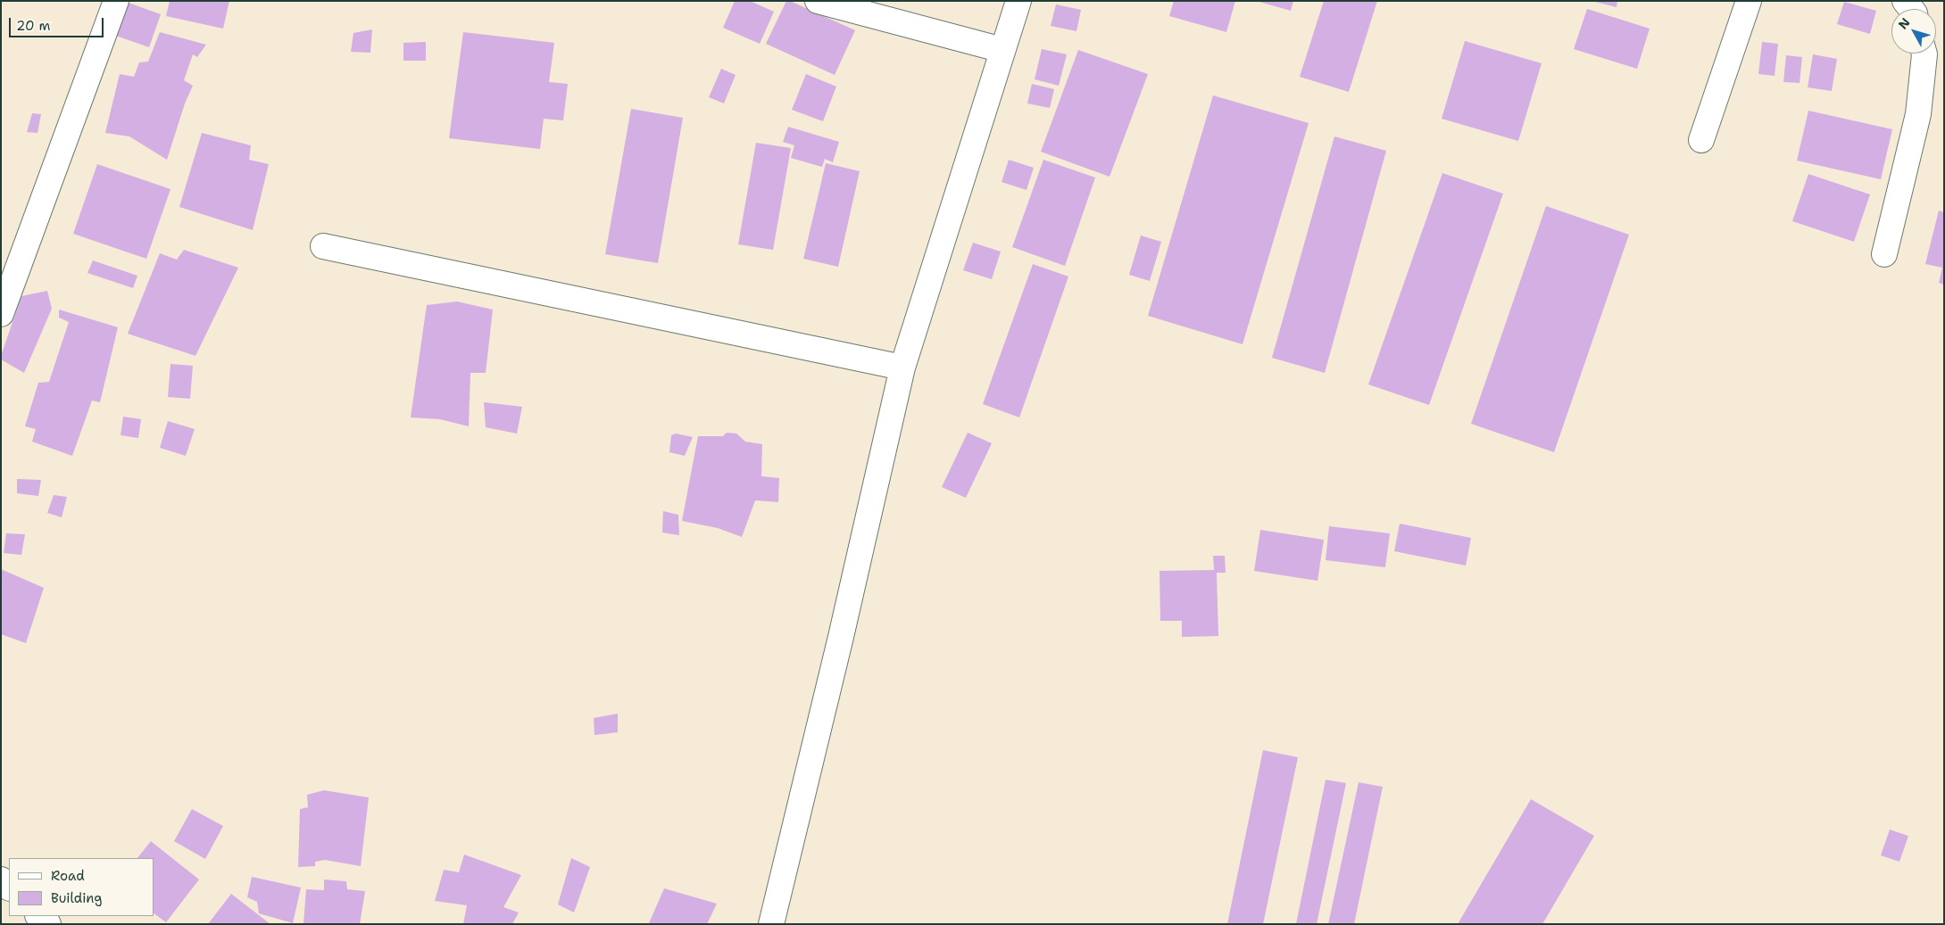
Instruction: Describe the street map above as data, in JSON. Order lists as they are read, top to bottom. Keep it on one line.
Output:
{"legend":["Road","Building"],"scale_bar":"20 m","north":"top left"}
